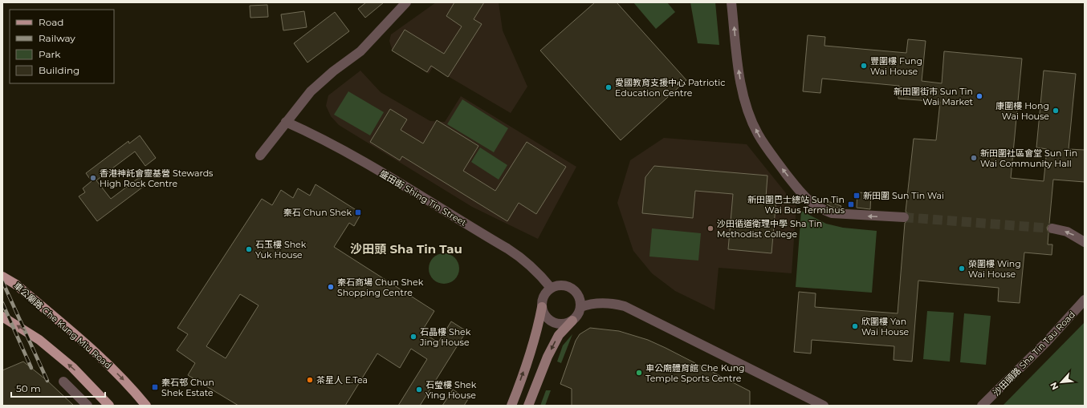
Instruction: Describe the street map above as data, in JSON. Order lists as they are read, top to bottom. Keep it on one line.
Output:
{"streets":{"main road":["車公廟路 Che Kung Miu Road"],"street":["盛田街 Shing Tin Street","沙田頭路 Sha Tin Tau Road"]},"districts":["沙田頭 Sha Tin Tau"],"places":{"other":["豐圍樓 Fung Wai House","愛國教育支援中心 Patriotic Education Centre","新田圍街市 Sun Tin Wai Market","康圍樓 Hong Wai House","新田圍社區會堂 Sun Tin Wai Community Hall","香港神託會靈基營 Stewards High Rock Centre","沙田循道衛理中學 Sha Tin Methodist College","石玉樓 Shek Yuk House","榮圍樓 Wing Wai House","秦石商場 Chun Shek Shopping Centre","欣圍樓 Yan Wai House","石晶樓 Shek Jing House","車公廟體育館 Che Kung Temple Sports Centre","茶星人 E.Tea","石瑩樓 Shek Ying House"],"transit":["新田圍 Sun Tin Wai","新田圍巴士總站 Sun Tin Wai Bus Terminus","秦石 Chun Shek","秦石邨 Chun Shek Estate"]},"legend":["Road","Railway","Park","Building"],"scale_bar":"50 m","north":"bottom left"}
